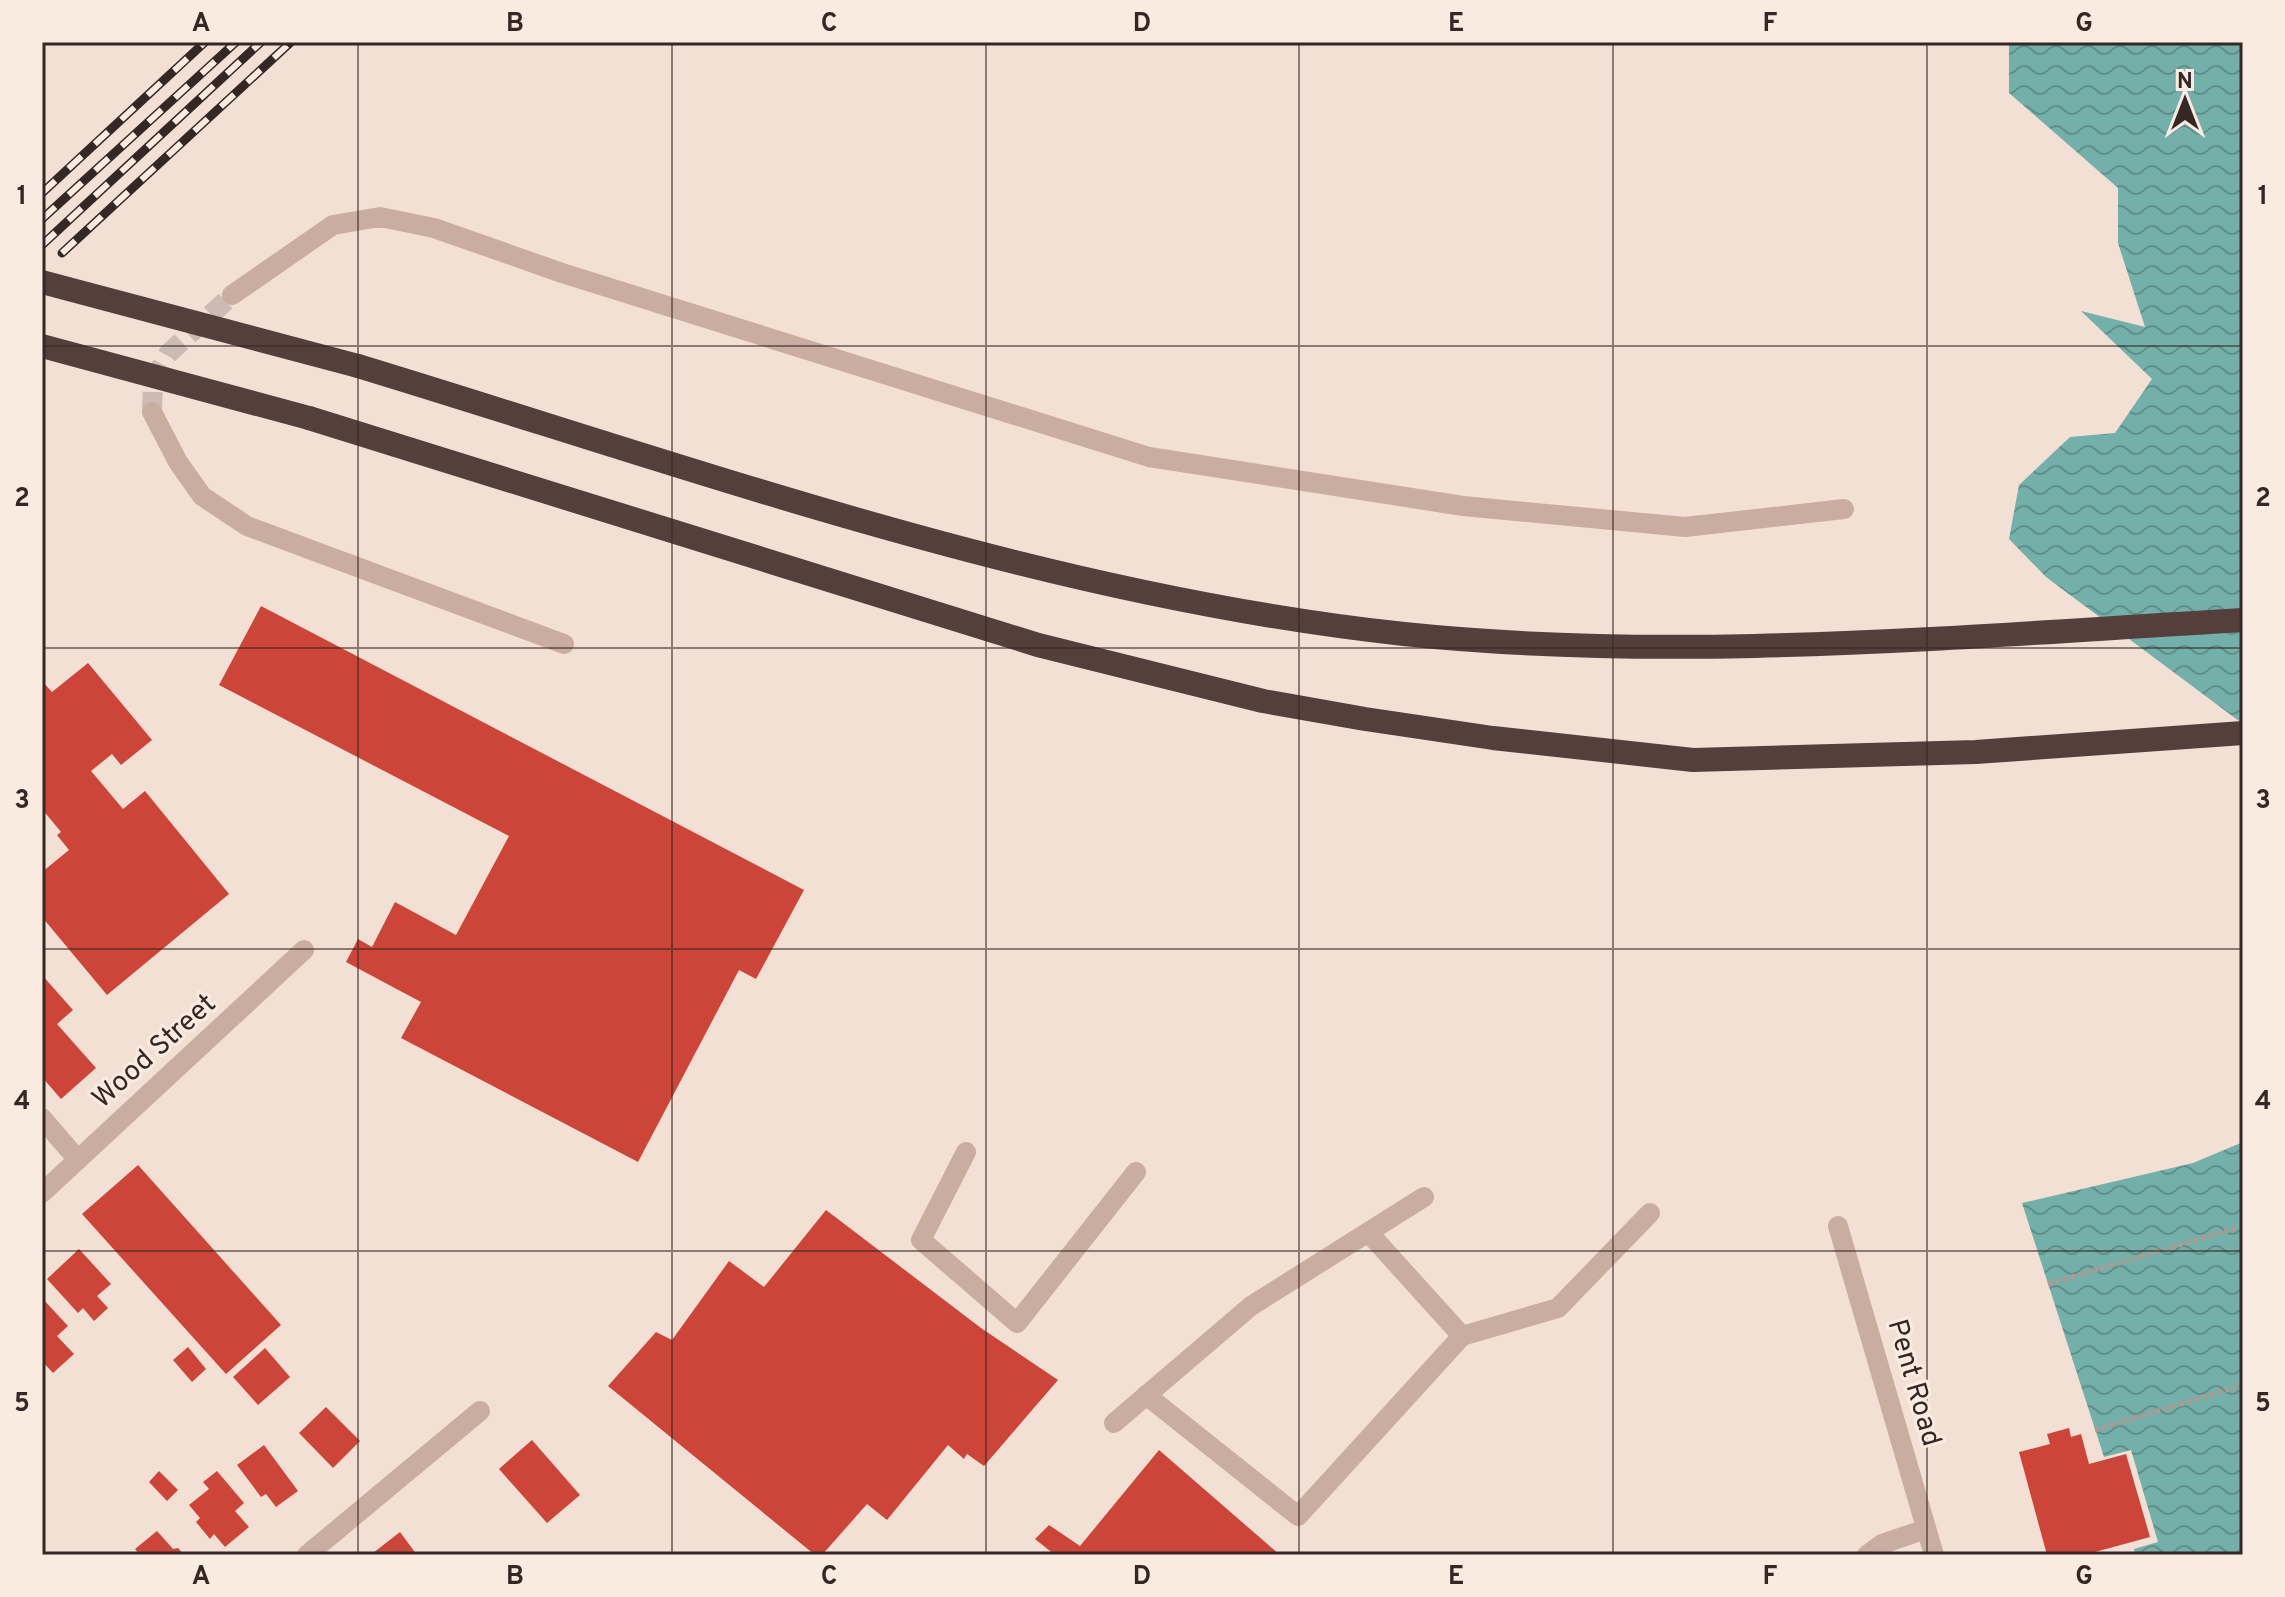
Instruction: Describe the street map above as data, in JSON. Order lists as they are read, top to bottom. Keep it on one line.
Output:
{"streets":{"street":["Wood Street","Pent Road"]},"north":"top","grid":{"columns":["A","B","C","D","E","F","G"],"rows":["1","2","3","4","5"]}}
